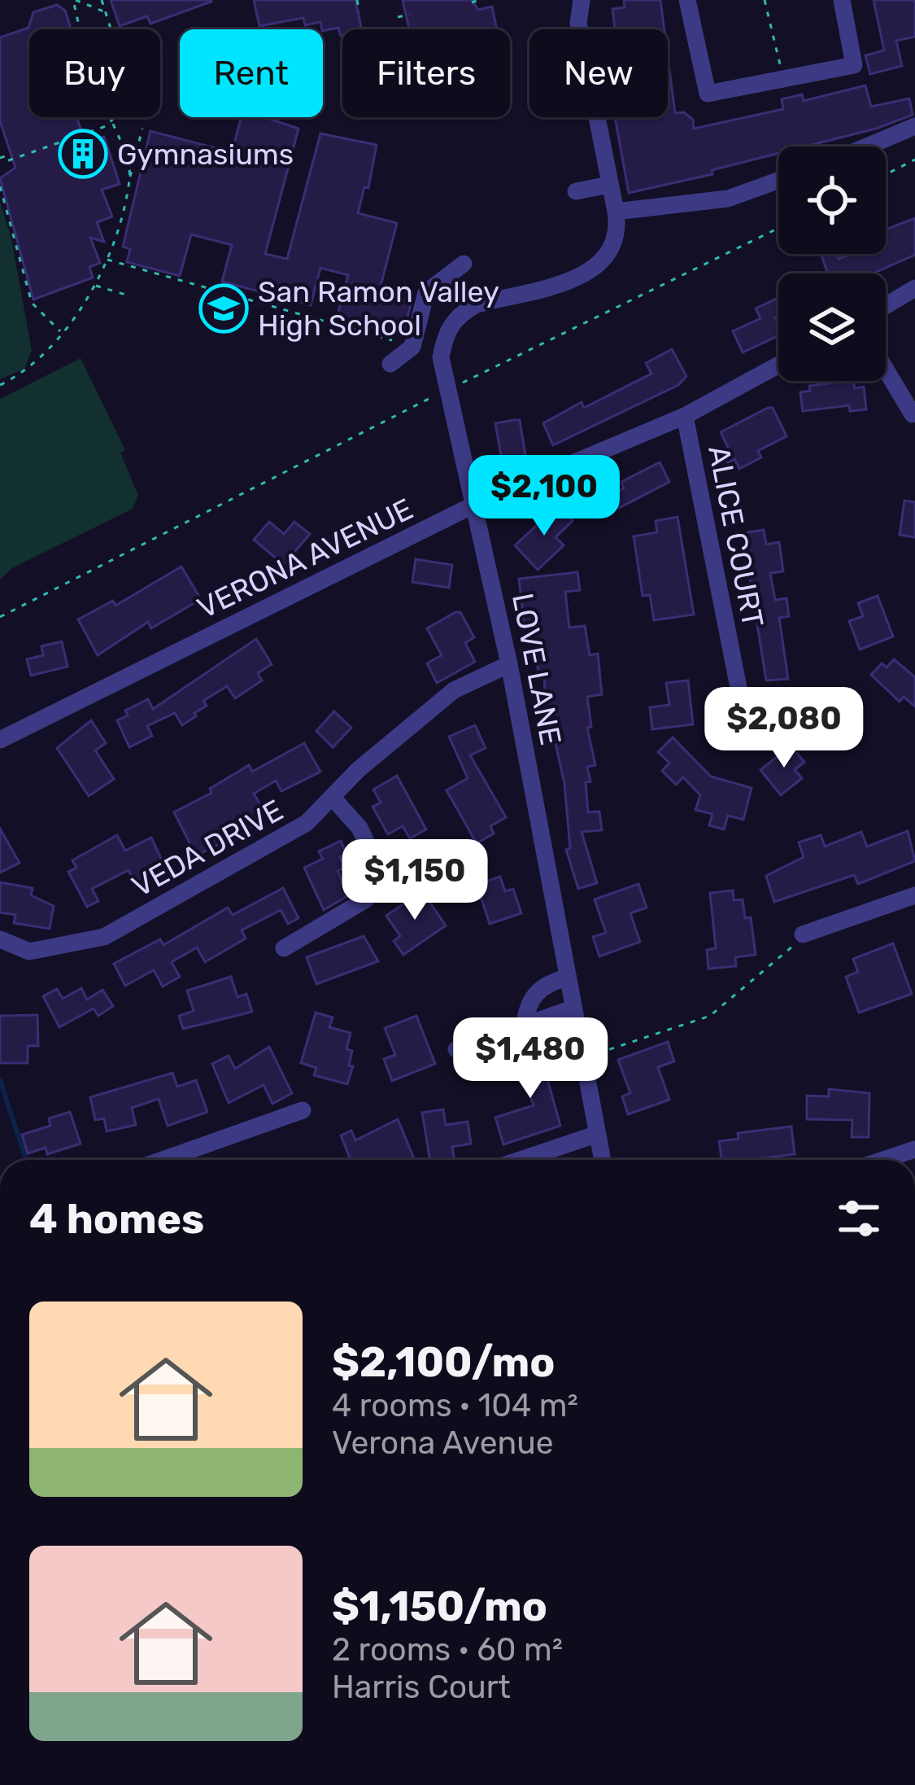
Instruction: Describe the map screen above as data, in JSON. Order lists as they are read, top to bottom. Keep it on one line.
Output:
{"streets":{"street":["ALICE COURT","VERONA AVENUE","LOVE LANE","VEDA DRIVE"]},"crossings":[["ALICE COURT","VERONA AVENUE"],["VERONA AVENUE","LOVE LANE"],["LOVE LANE","VEDA DRIVE"]],"places":{"building":["Gymnasiums"],"school or university":["San Ramon Valley High School"]},"page":{"chip":["Buy","Rent","Filters","New"],"price":["$2,100","$2,080","$1,150","$1,480"],"heading":"4 homes","list":[{"name":"$2,100/mo","note":"4 rooms · 104 m² · Verona Avenue"},{"name":"$1,150/mo","note":"2 rooms · 60 m² · Harris Court"}]}}
